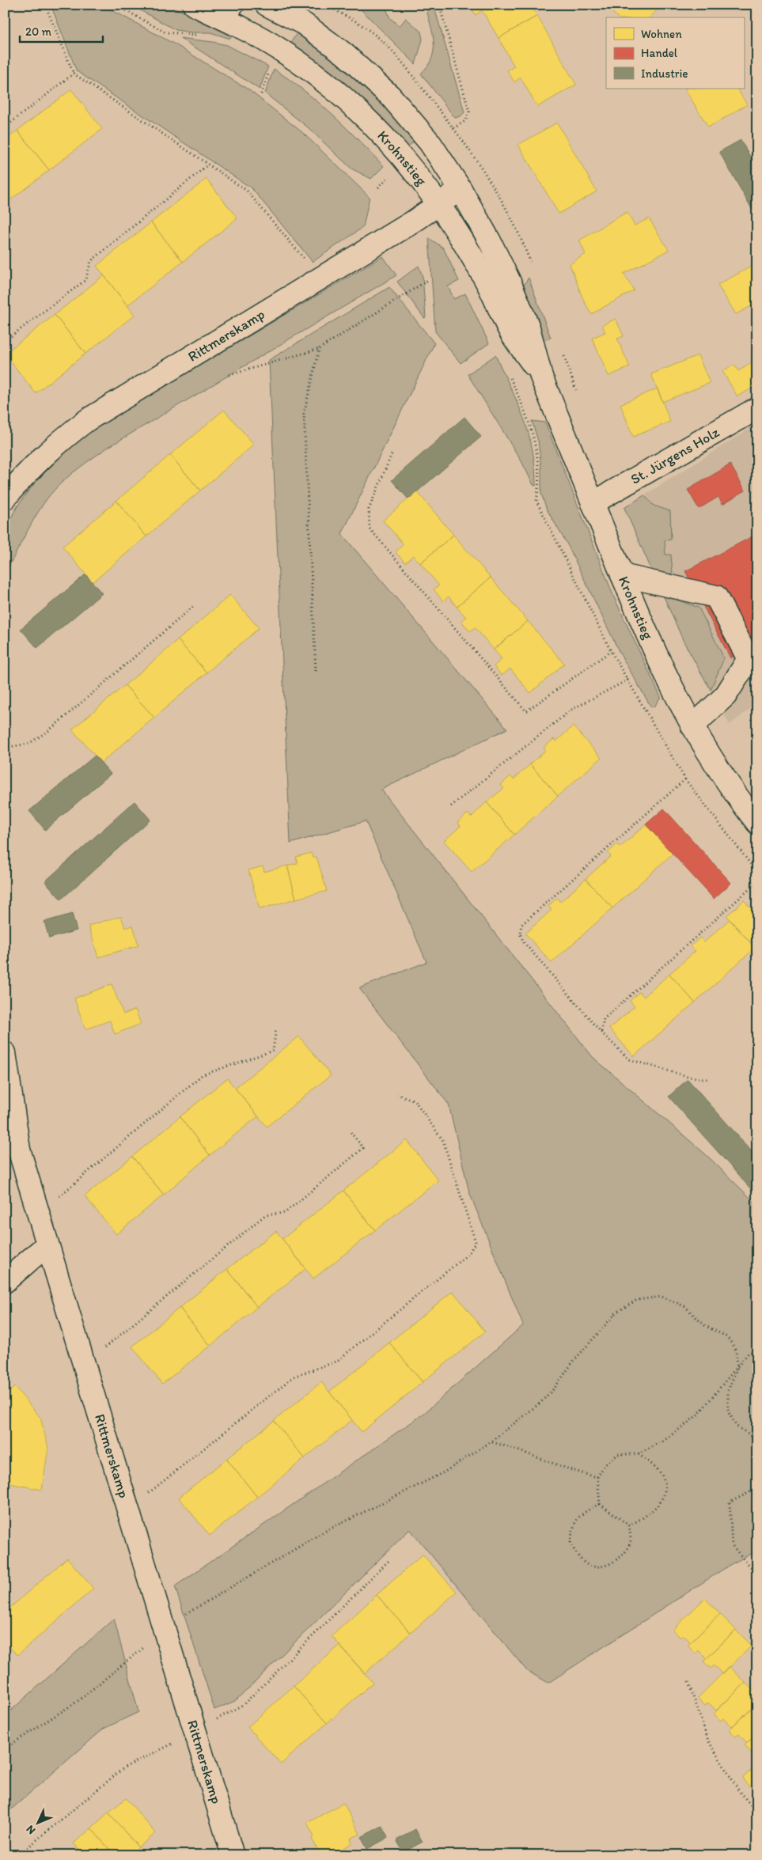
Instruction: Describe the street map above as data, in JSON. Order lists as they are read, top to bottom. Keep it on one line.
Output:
{"streets":{"street":["Krohnstieg","Rittmerskamp","St. Jürgens Holz"]},"crossings":[["Krohnstieg","Rittmerskamp"],["Krohnstieg","St. Jürgens Holz"]],"legend":["Wohnen","Handel","Industrie"],"scale_bar":"20 m","north":"bottom left"}
